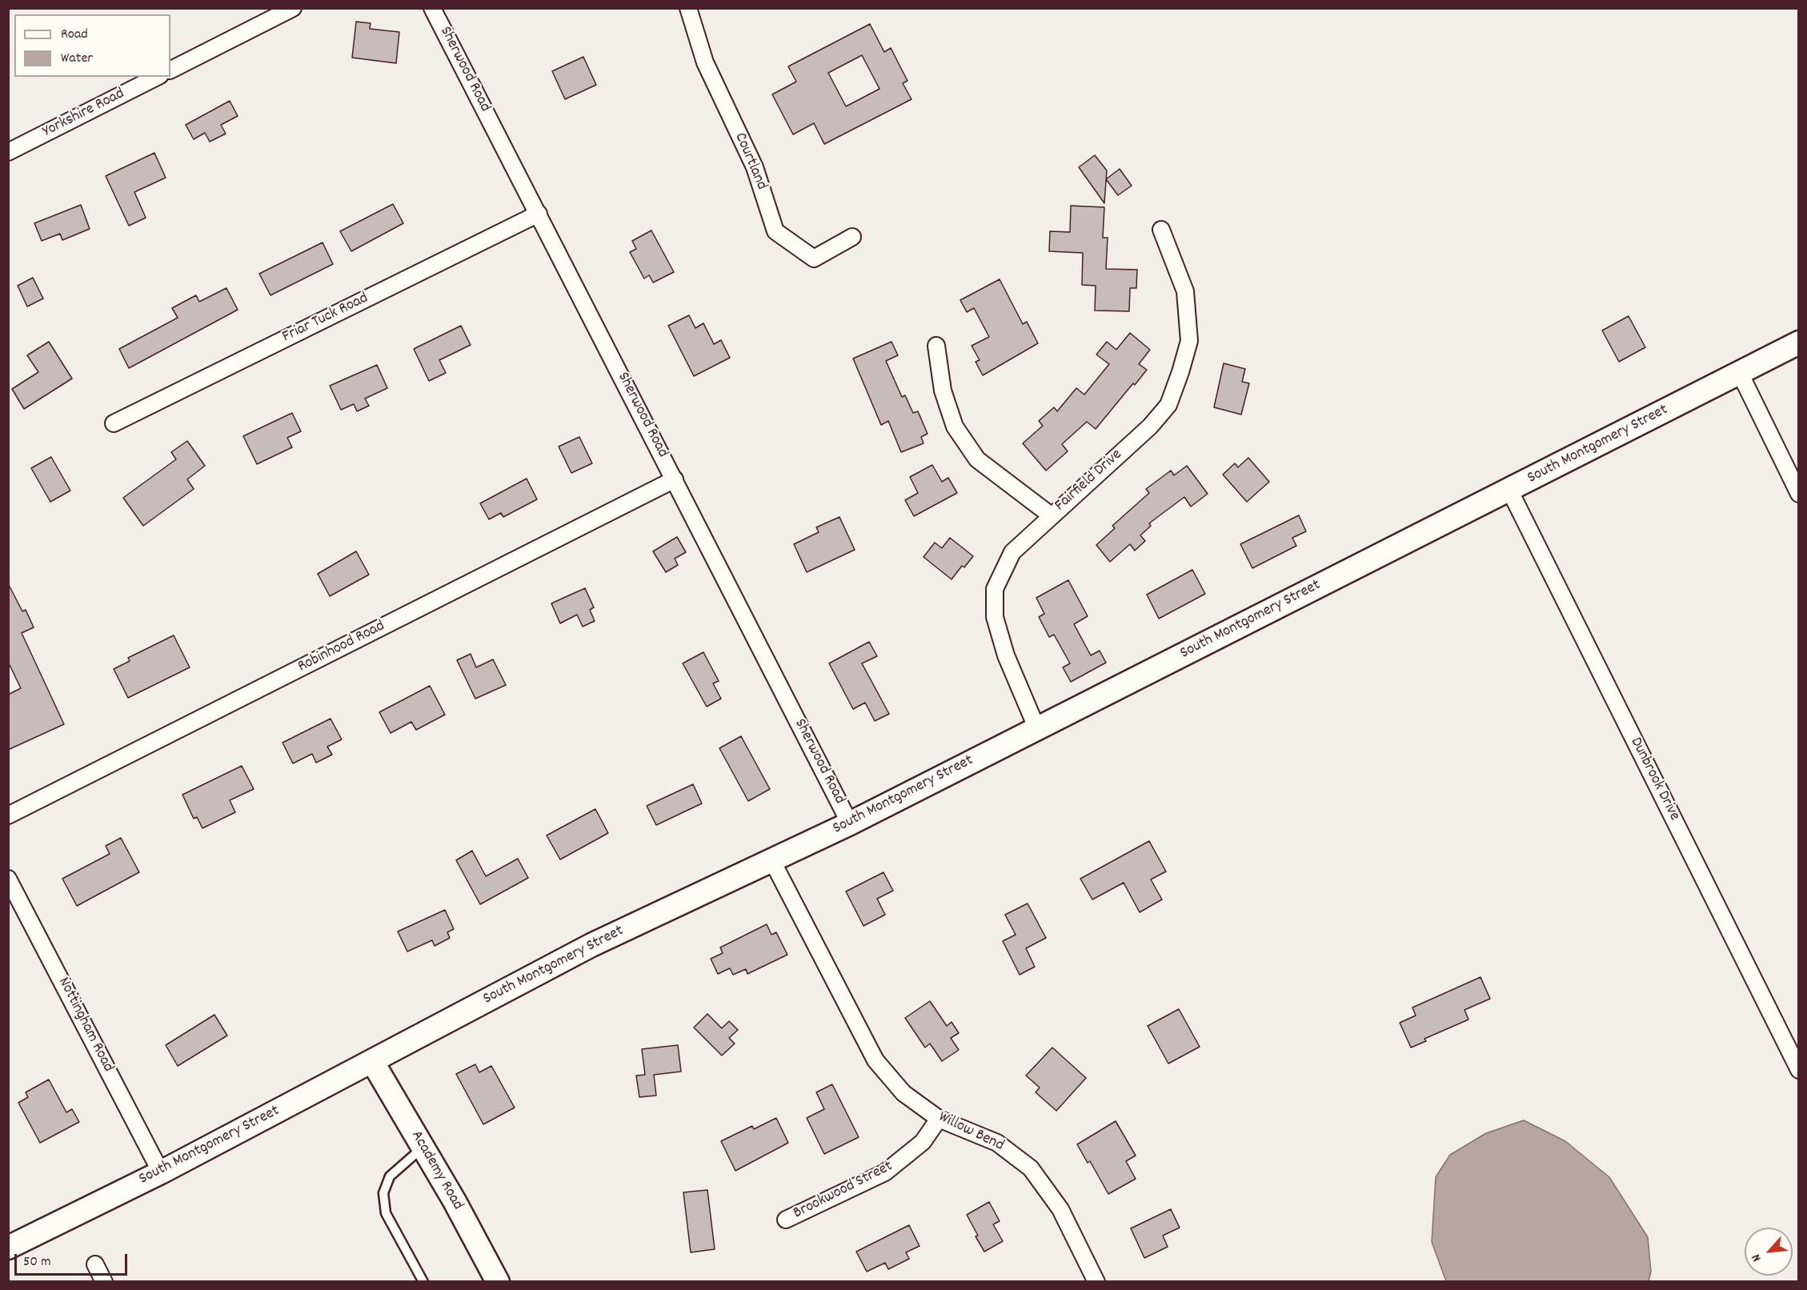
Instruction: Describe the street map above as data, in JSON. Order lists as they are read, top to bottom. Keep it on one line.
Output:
{"streets":{"street":["Sherwood Road","Yorkshire Road","Courtland","Friar Tuck Road","South Montgomery Street","Fairfield Drive","Robinhood Road","Dunbrook Drive","Nottingham Road","Willow Bend","Academy Road","Brookwood Street"]},"crossings":[["Sherwood Road","Friar Tuck Road"],["Sherwood Road","South Montgomery Street"],["Sherwood Road","Robinhood Road"],["South Montgomery Street","Fairfield Drive"],["South Montgomery Street","Dunbrook Drive"],["South Montgomery Street","Nottingham Road"],["South Montgomery Street","Willow Bend"],["South Montgomery Street","Academy Road"],["Willow Bend","Brookwood Street"]],"legend":["Road","Water"],"scale_bar":"50 m","north":"bottom left"}
